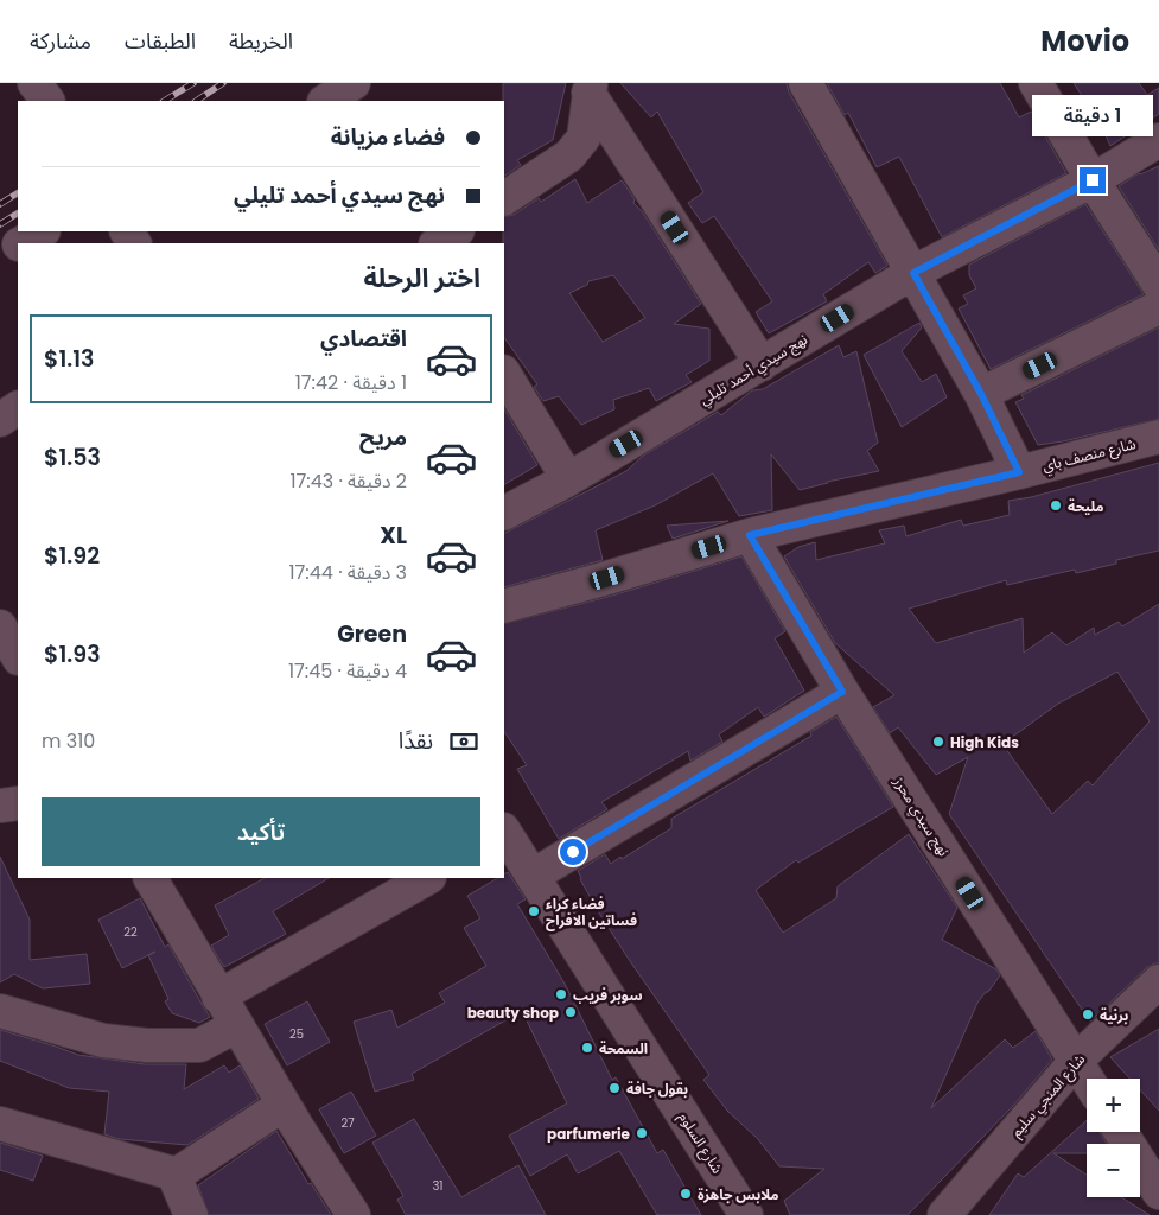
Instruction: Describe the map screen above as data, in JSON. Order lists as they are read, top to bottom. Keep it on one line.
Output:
{"streets":{"street":["نهج سيدي أحمد تليلي","شارع منصف باي","نهج سيدي محرز","شارع المنجي سليم","شارع السلوم"]},"crossings":[["شارع منصف باي","نهج سيدي محرز"],["نهج سيدي محرز","شارع المنجي سليم"]],"places":["مليحة","High Kids","فضاء كراء فساتين الافراح","سوبر فريب","beauty shop","برنية","السمحة","بقول جافة","parfumerie","ملابس جاهزة"],"house_numbers":["22","25","27","31"],"page":{"header":"Movio","nav":["الخريطة","الطبقات","مشاركة"],"bubble":"1 دقيقة","banner":["فضاء مزيانة","نهج سيدي أحمد تليلي"],"heading":"اختر الرحلة","list":[{"name":"اقتصادي","note":"1 دقيقة · 17:42","value":"$1.13"},{"name":"مريح","note":"2 دقيقة · 17:43","value":"$1.53"},{"name":"XL","note":"3 دقيقة · 17:44","value":"$1.92"},{"name":"Green","note":"4 دقيقة · 17:45","value":"$1.93"}],"pay":["نقدًا","310 m"],"buttons":"تأكيد","map_buttons":["+","−"]}}
